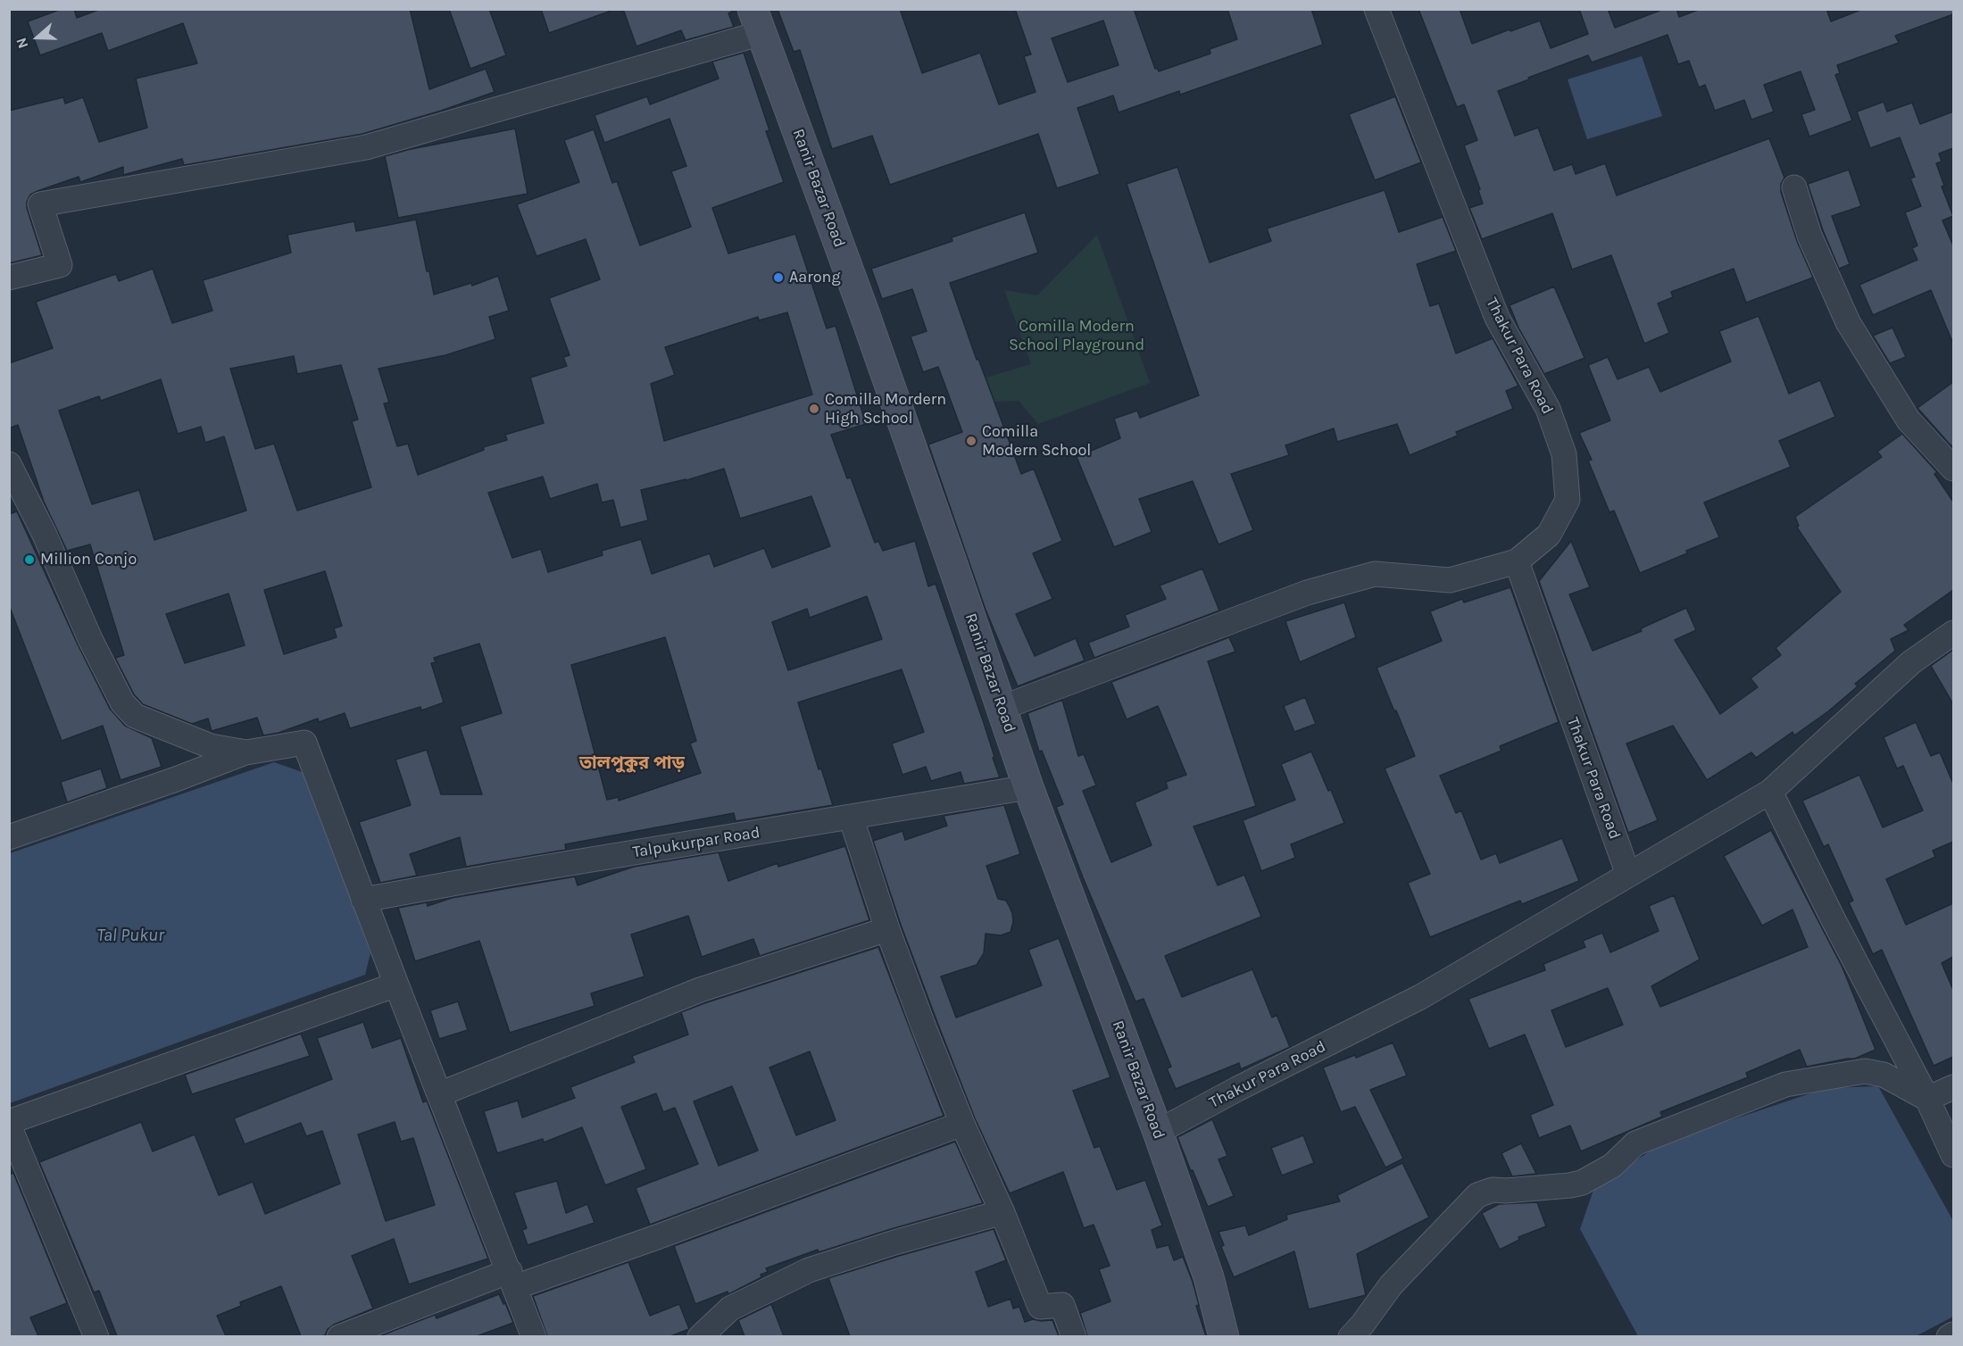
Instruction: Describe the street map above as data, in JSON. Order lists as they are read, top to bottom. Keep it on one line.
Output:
{"streets":{"main road":["Ranir Bazar Road"],"street":["Thakur Para Road","Talpukurpar Road"]},"crossings":[["Ranir Bazar Road","Thakur Para Road"],["Ranir Bazar Road","Talpukurpar Road"]],"districts":["তালপুকুর পাড়"],"water":["Tal Pukur"],"parks":["Comilla Modern School Playground"],"places":["Aarong","Comilla Mordern High School","Comilla Modern School","Million Conjo"],"north":"left"}
